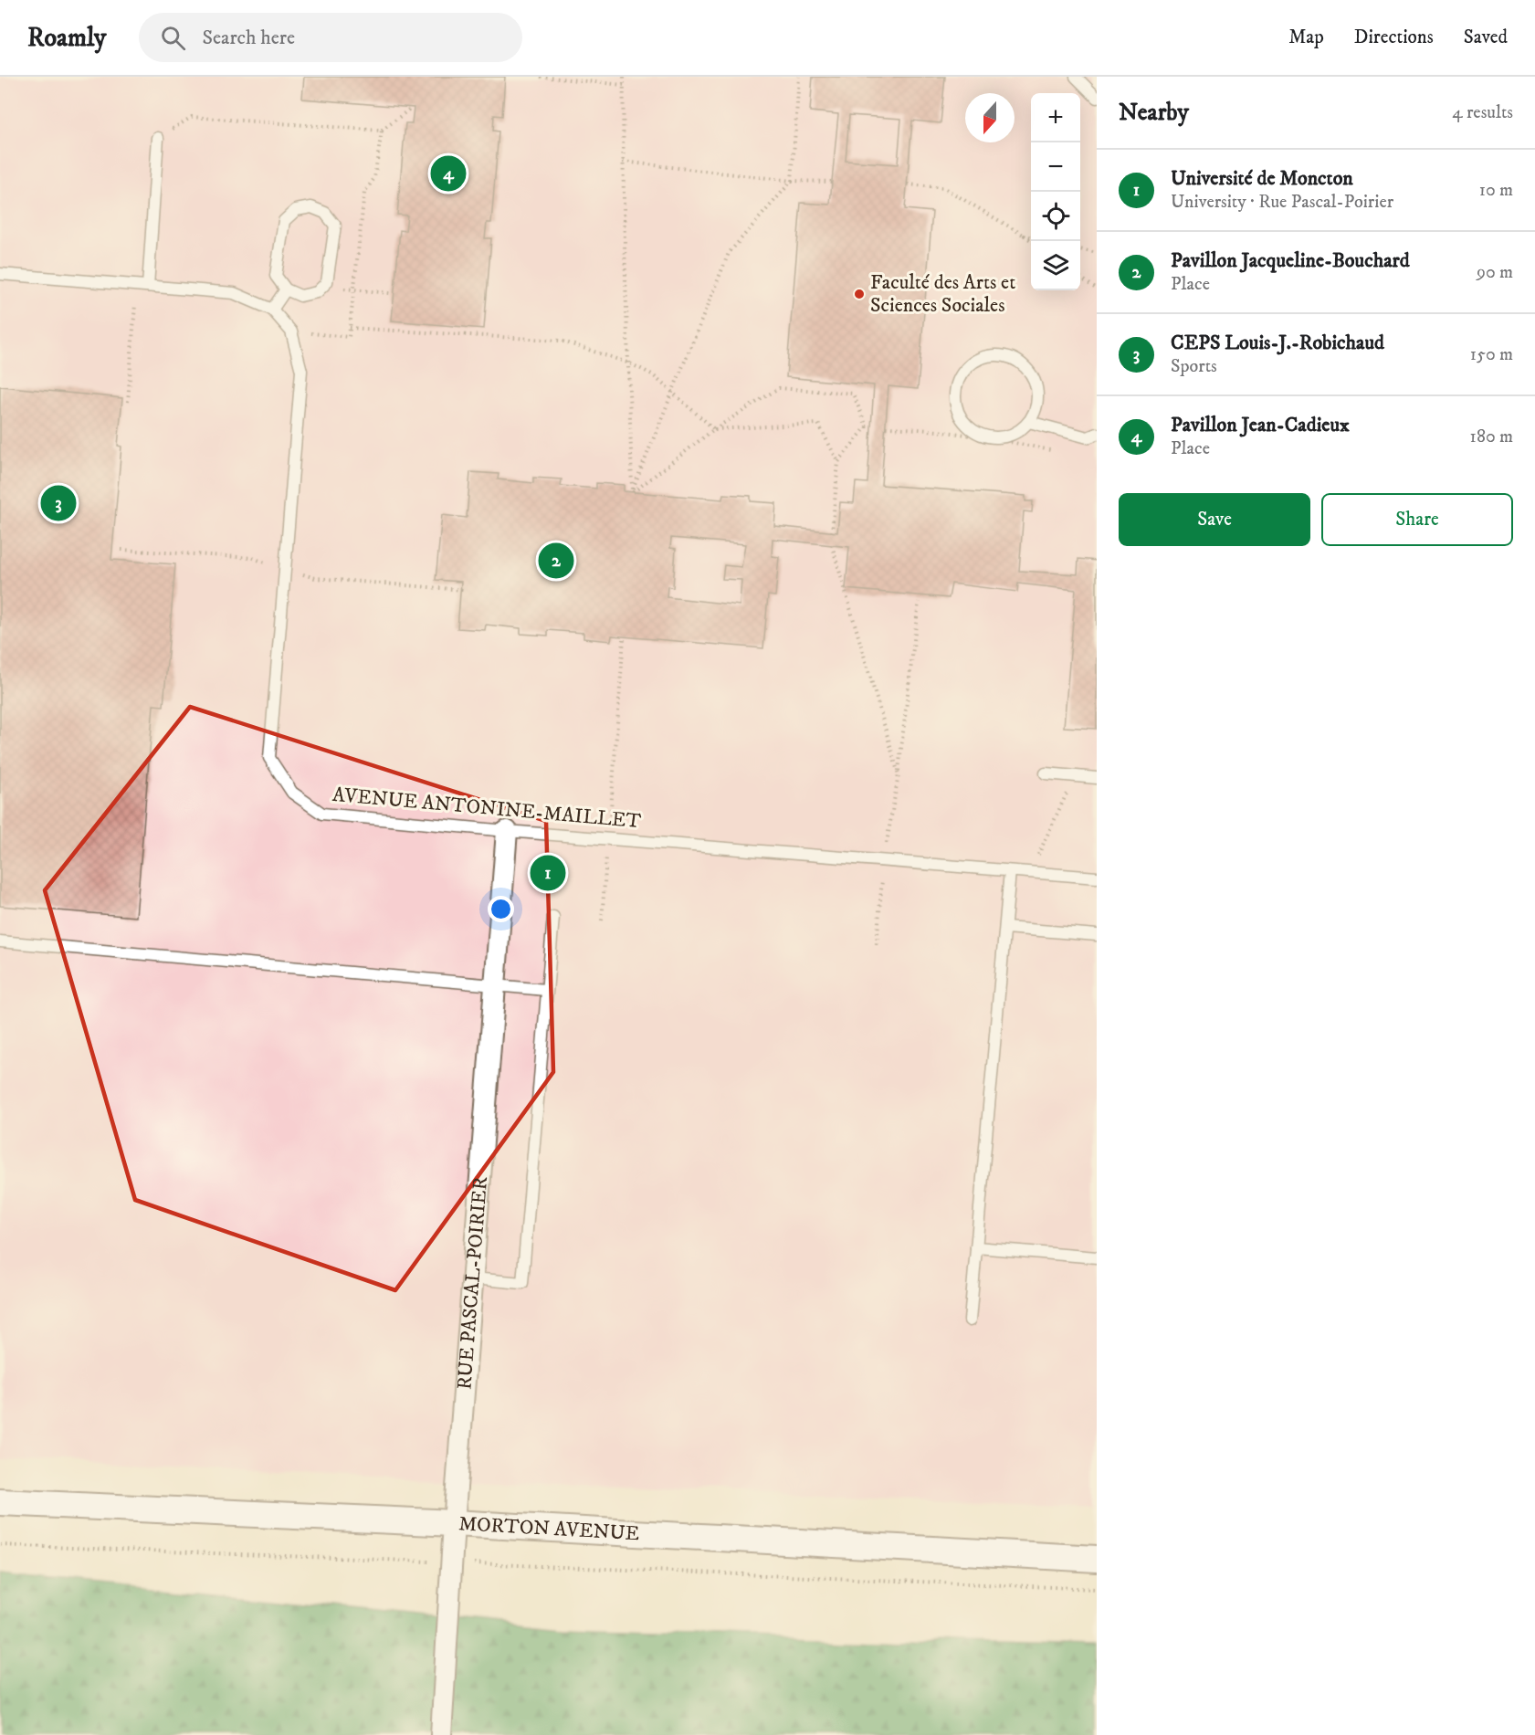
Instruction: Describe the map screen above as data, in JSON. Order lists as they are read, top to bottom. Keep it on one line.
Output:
{"streets":{"street":["RUE PASCAL-POIRIER","MORTON AVENUE"],"lane":["AVENUE ANTONINE-MAILLET"]},"crossings":[["AVENUE ANTONINE-MAILLET","RUE PASCAL-POIRIER"],["RUE PASCAL-POIRIER","MORTON AVENUE"]],"places":["Faculté des Arts et Sciences Sociales"],"north":"bottom","page":{"header":"Roamly","search":"Search here","nav":["Map","Directions","Saved"],"heading":["Nearby","4 results"],"map_buttons":["+","−"],"list":[{"mark":"1","name":"Université de Moncton","note":"University · Rue Pascal-Poirier","value":"10 m"},{"mark":"2","name":"Pavillon Jacqueline-Bouchard","note":"Place","value":"90 m"},{"mark":"3","name":"CEPS Louis-J.-Robichaud","note":"Sports","value":"150 m"},{"mark":"4","name":"Pavillon Jean-Cadieux","note":"Place","value":"180 m"}],"pins":["4","3","2","1"],"buttons":["Save","Share"]}}
